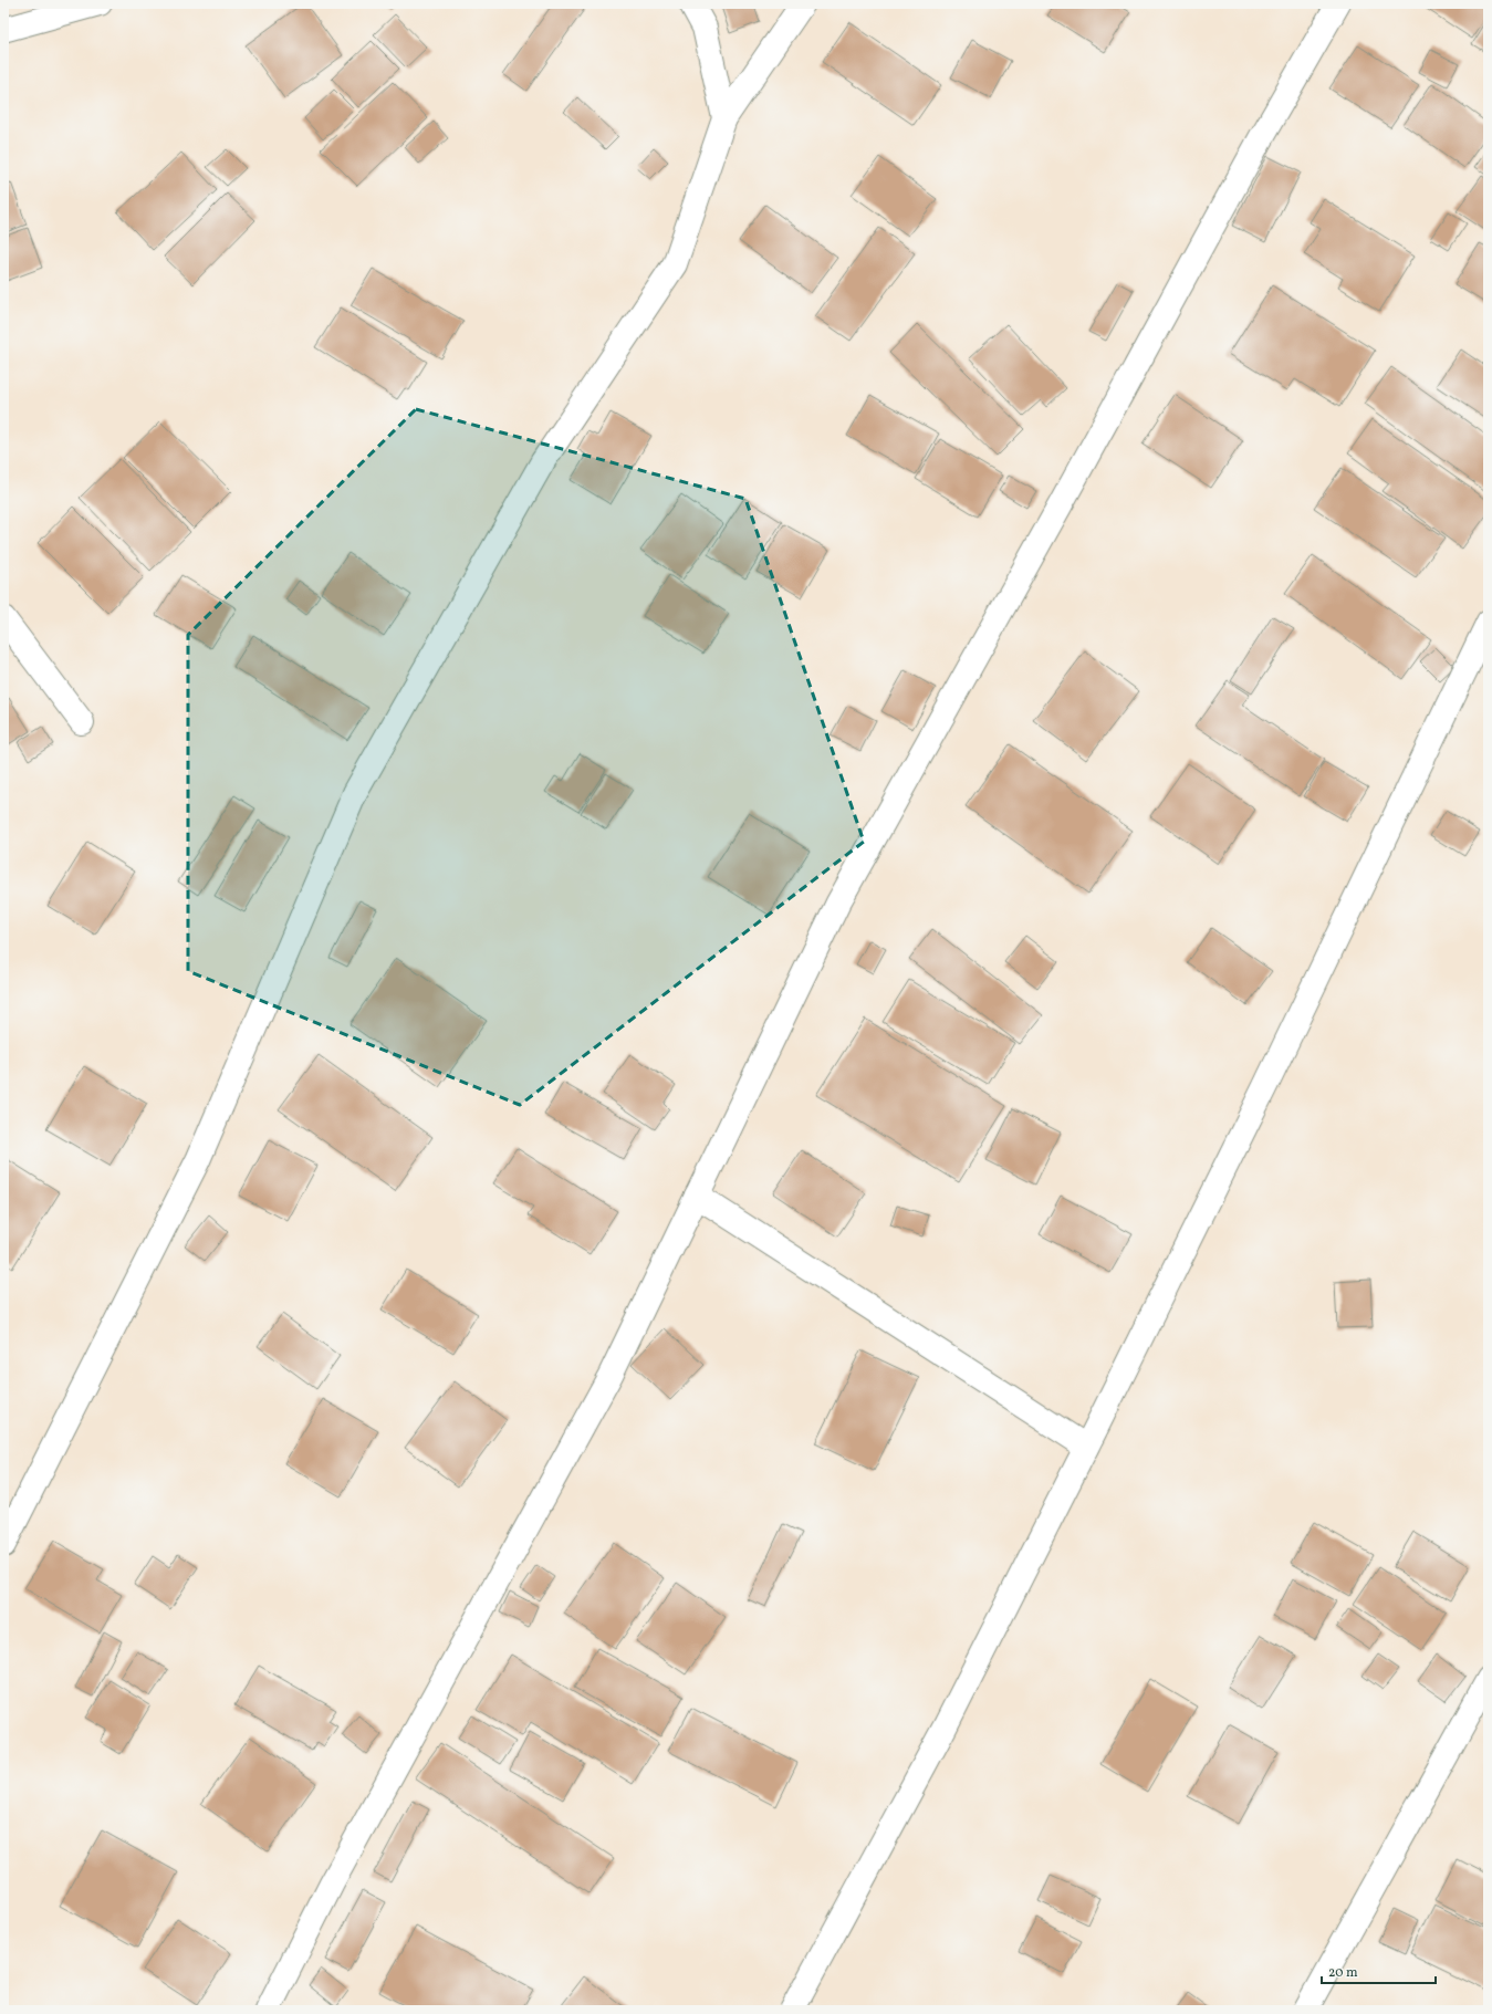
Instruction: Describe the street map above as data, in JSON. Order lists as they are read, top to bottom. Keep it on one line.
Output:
{"scale_bar":"20 m"}
